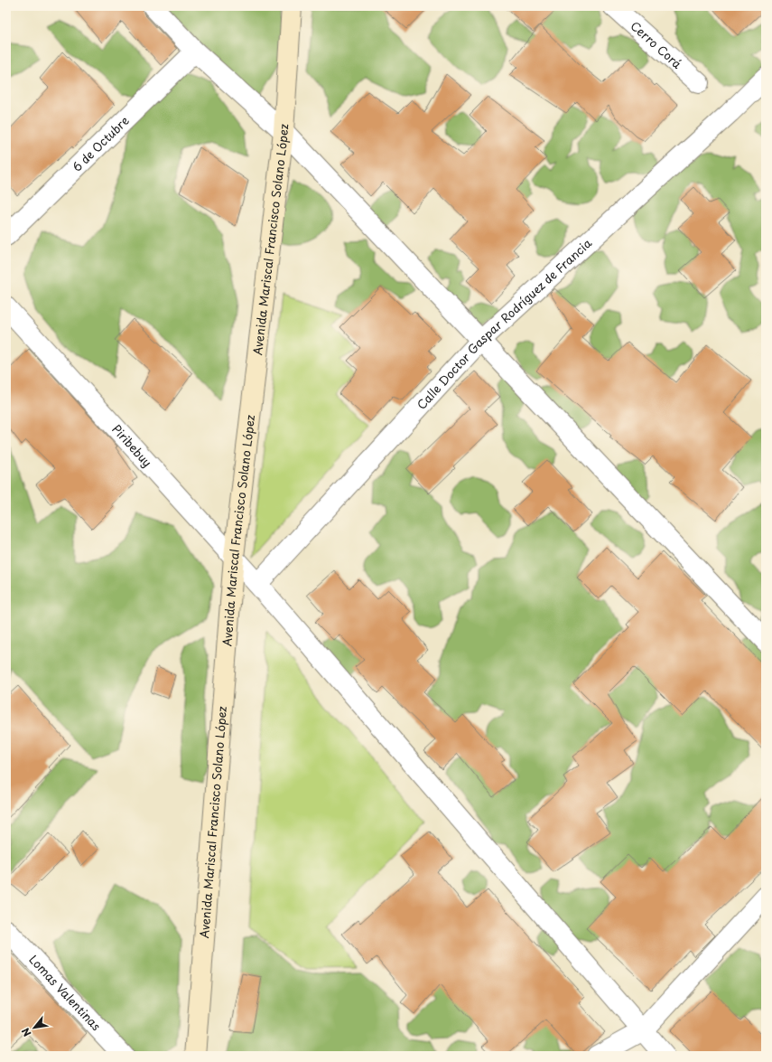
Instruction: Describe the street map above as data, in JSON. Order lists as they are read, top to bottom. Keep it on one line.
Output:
{"streets":{"street":["Cerro Corá","6 de Octubre","Avenida Mariscal Francisco Solano López","Calle Doctor Gaspar Rodríguez de Francia","Piribebuy","Lomas Valentinas"]},"crossings":[["Avenida Mariscal Francisco Solano López","Piribebuy"],["Calle Doctor Gaspar Rodríguez de Francia","Piribebuy"]],"north":"bottom left"}
